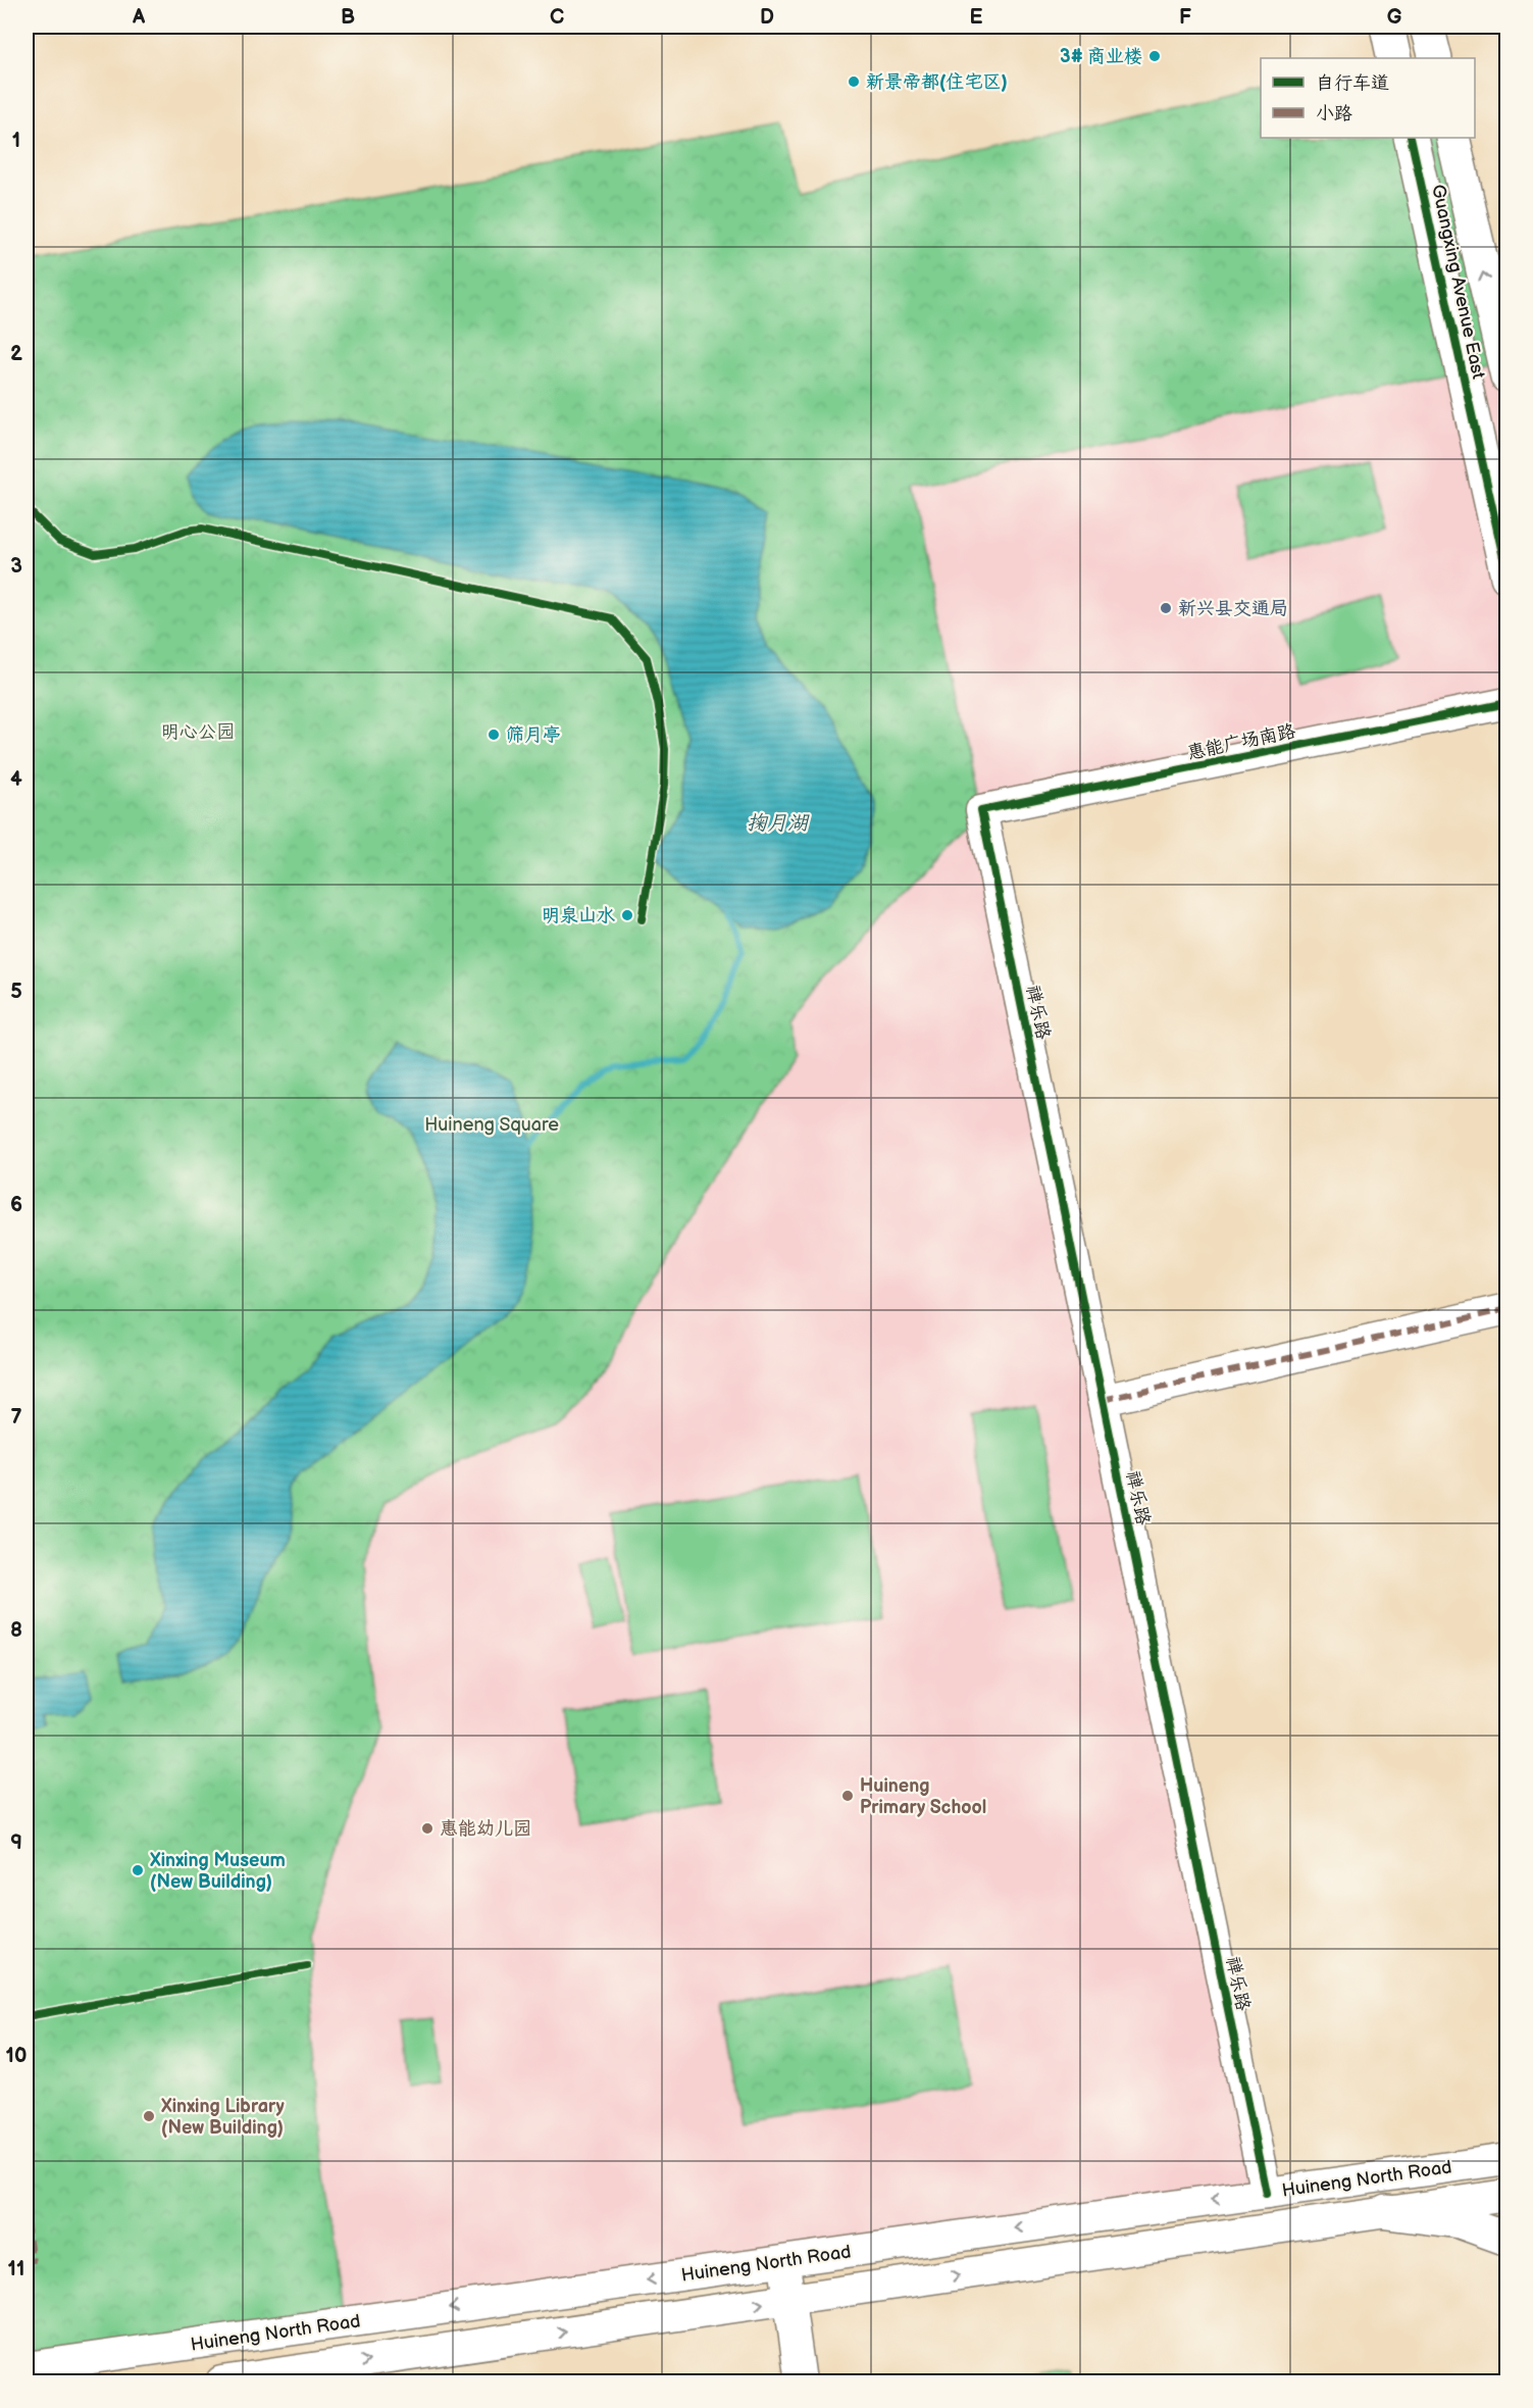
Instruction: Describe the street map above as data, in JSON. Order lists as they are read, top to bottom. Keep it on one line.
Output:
{"streets":{"highway":["Guangxing Avenue East"],"street":["惠能广场南路","禅乐路","Huineng North Road"]},"crossings":[["惠能广场南路","禅乐路"],["禅乐路","Huineng North Road"]],"water":["掬月湖"],"parks":["明心公园","Huineng Square"],"places":["3# 商业楼","新景帝都(住宅区)","新兴县交通局","筛月亭","明泉山水","Huineng Primary School","惠能幼儿园","Xinxing Museum (New Building)","Xinxing Library (New Building)"],"legend":["自行车道","小路"],"grid":{"columns":["A","B","C","D","E","F","G"],"rows":["1","2","3","4","5","6","7","8","9","10","11"]}}
